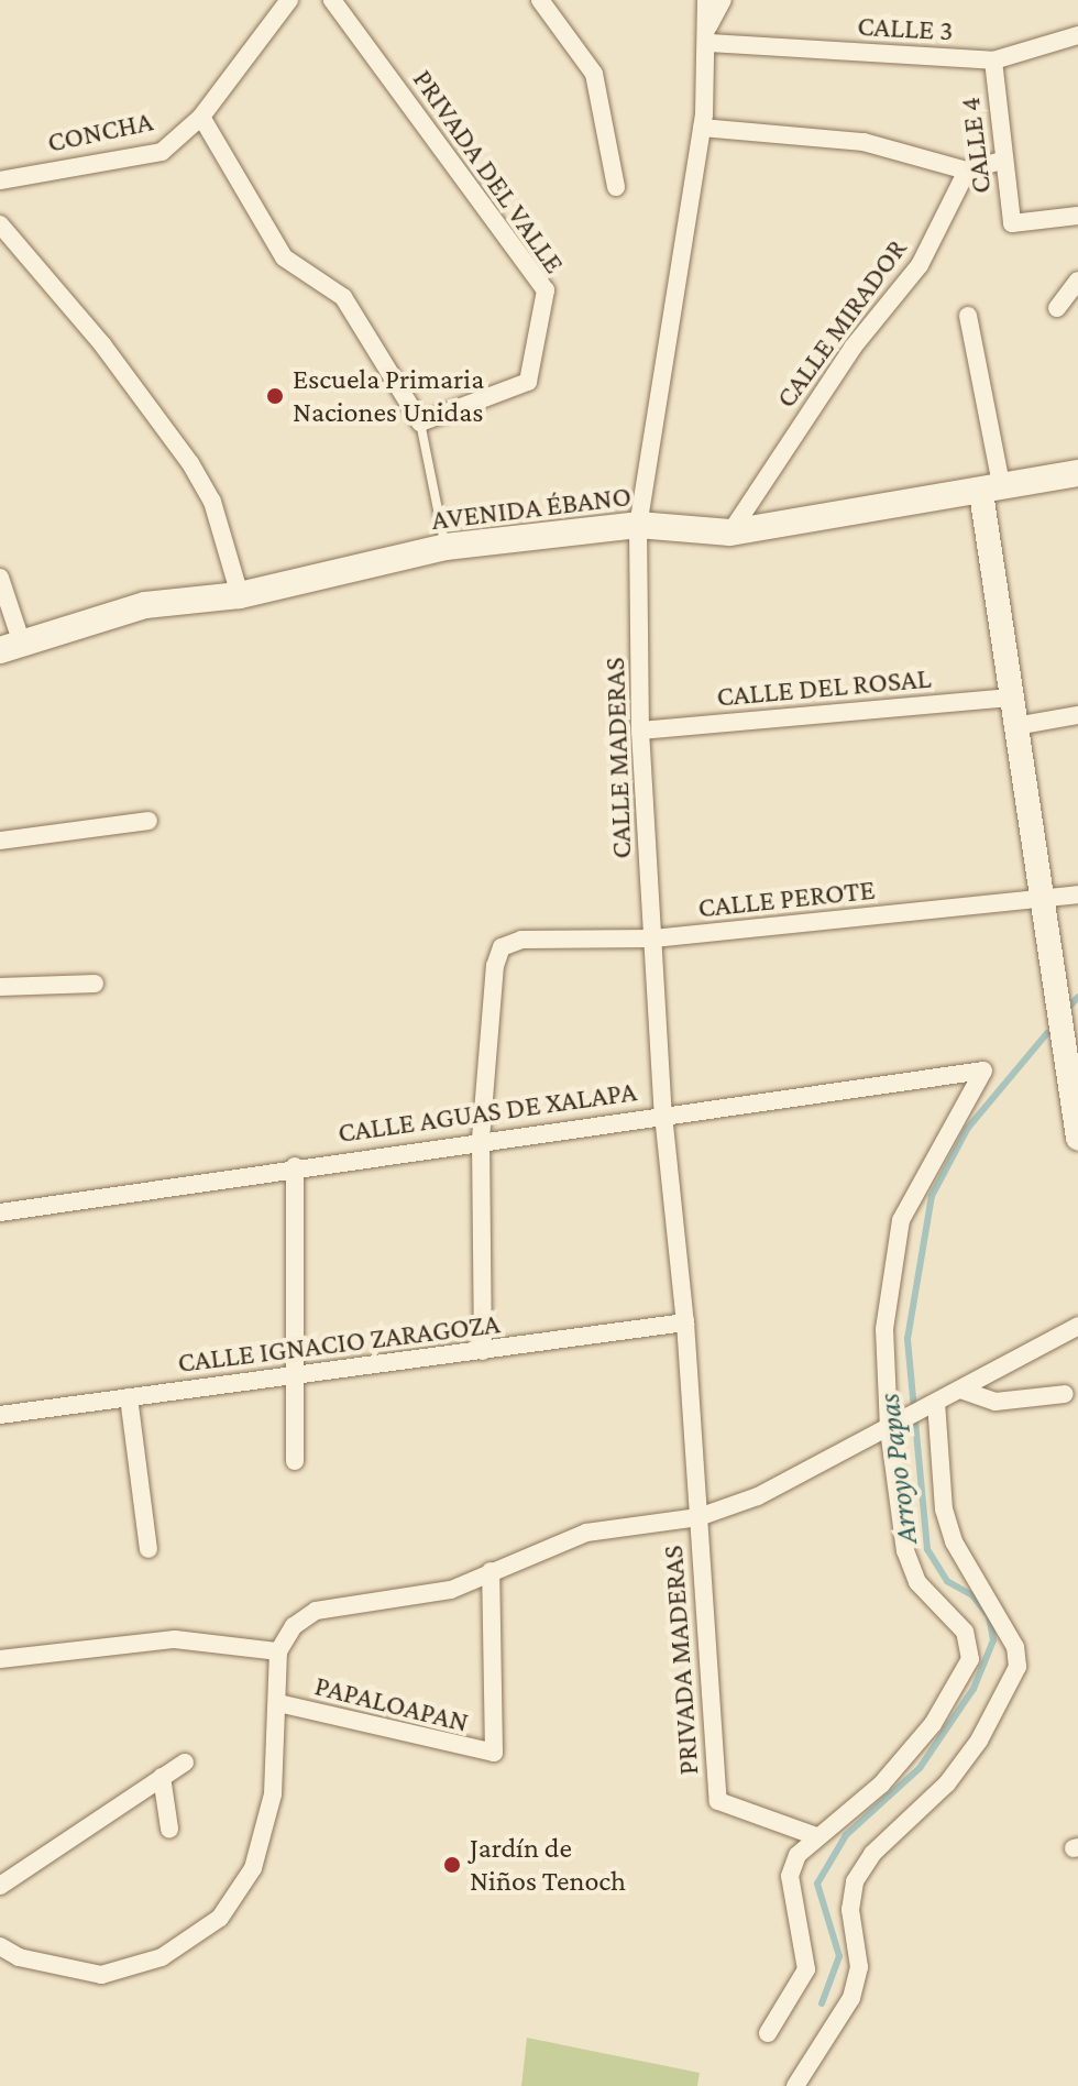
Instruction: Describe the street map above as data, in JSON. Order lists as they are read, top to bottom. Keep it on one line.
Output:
{"streets":{"main road":["AVENIDA ÉBANO"],"street":["CALLE 3","CONCHA","CALLE 4","PRIVADA DEL VALLE","CALLE MIRADOR","CALLE DEL ROSAL","CALLE MADERAS","CALLE PEROTE","CALLE AGUAS DE XALAPA","CALLE IGNACIO ZARAGOZA","PRIVADA MADERAS","PAPALOAPAN"]},"crossings":[["CALLE 3","CALLE 4"],["CALLE 3","CALLE MADERAS"],["CALLE MIRADOR","AVENIDA ÉBANO"],["AVENIDA ÉBANO","CALLE MADERAS"],["CALLE DEL ROSAL","CALLE MADERAS"],["CALLE MADERAS","CALLE PEROTE"],["CALLE MADERAS","CALLE AGUAS DE XALAPA"],["CALLE MADERAS","CALLE IGNACIO ZARAGOZA"],["CALLE MADERAS","PRIVADA MADERAS"],["CALLE PEROTE","CALLE AGUAS DE XALAPA"]],"water":["Arroyo Papas"],"places":["Escuela Primaria Naciones Unidas","Jardín de Niños Tenoch"]}
